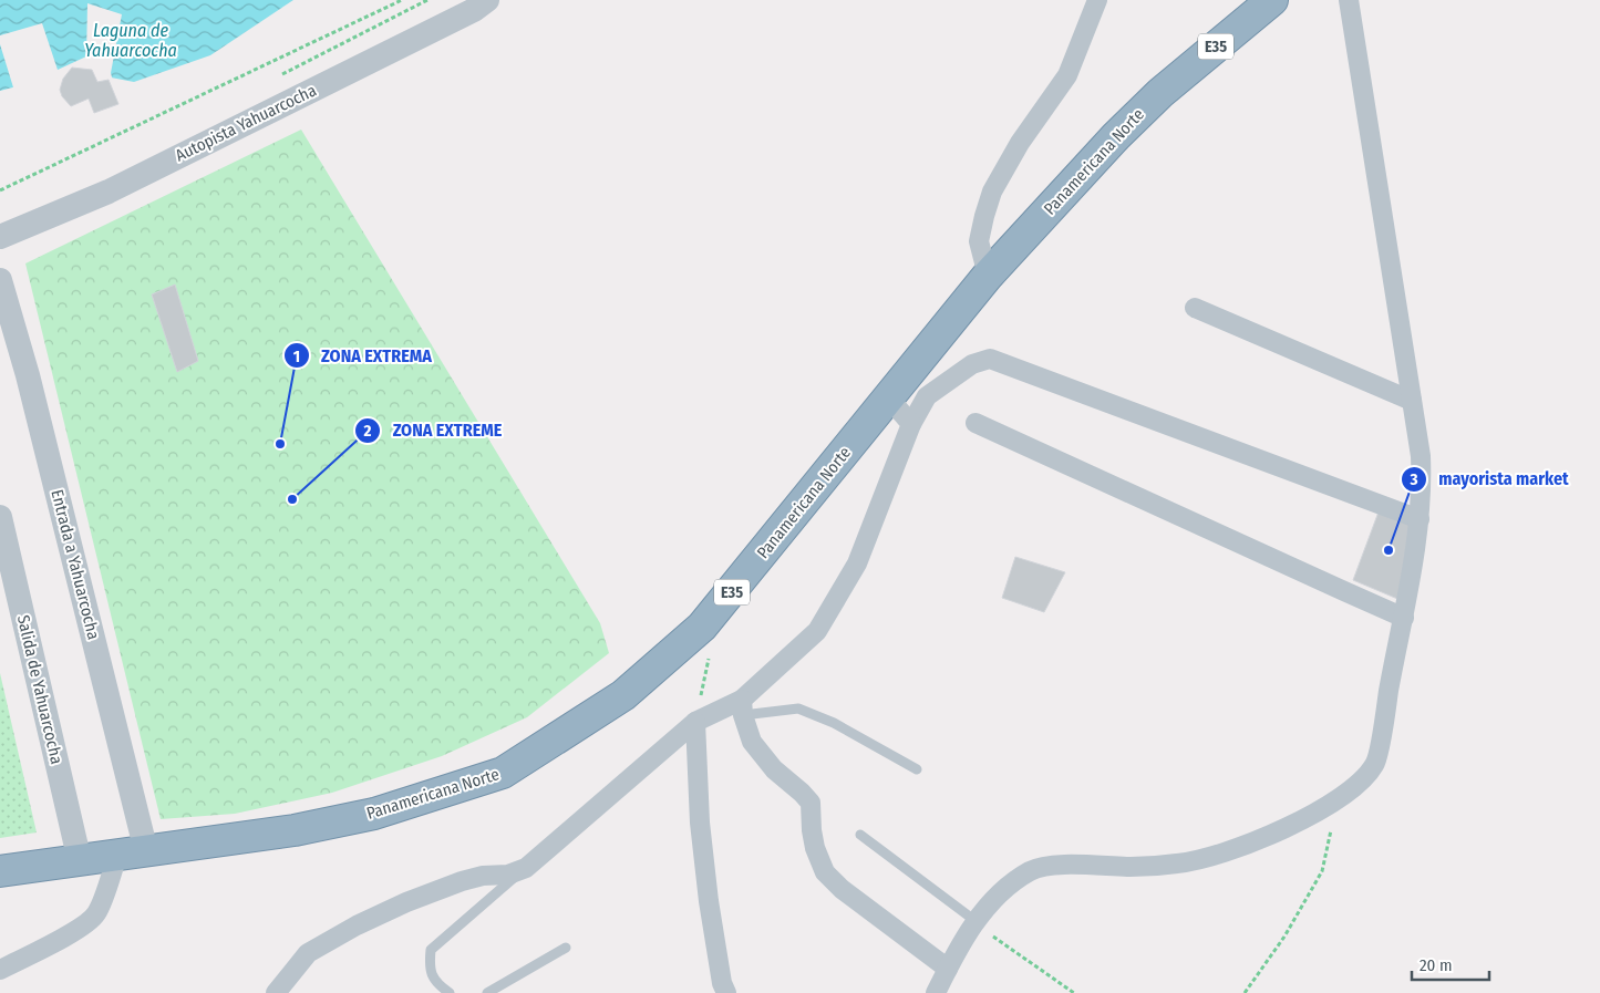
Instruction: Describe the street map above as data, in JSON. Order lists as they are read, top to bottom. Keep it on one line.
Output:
{"streets":{"highway":["E35","Panamericana Norte"],"street":["Autopista Yahuarcocha","Entrada a Yahuarcocha","Salida de Yahuarcocha"]},"crossings":[["Panamericana Norte","Entrada a Yahuarcocha"],["Panamericana Norte","Salida de Yahuarcocha"]],"water":["Laguna de Yahuarcocha"],"places":["ZONA EXTREMA","ZONA EXTREME","mayorista market"],"scale_bar":"20 m"}
